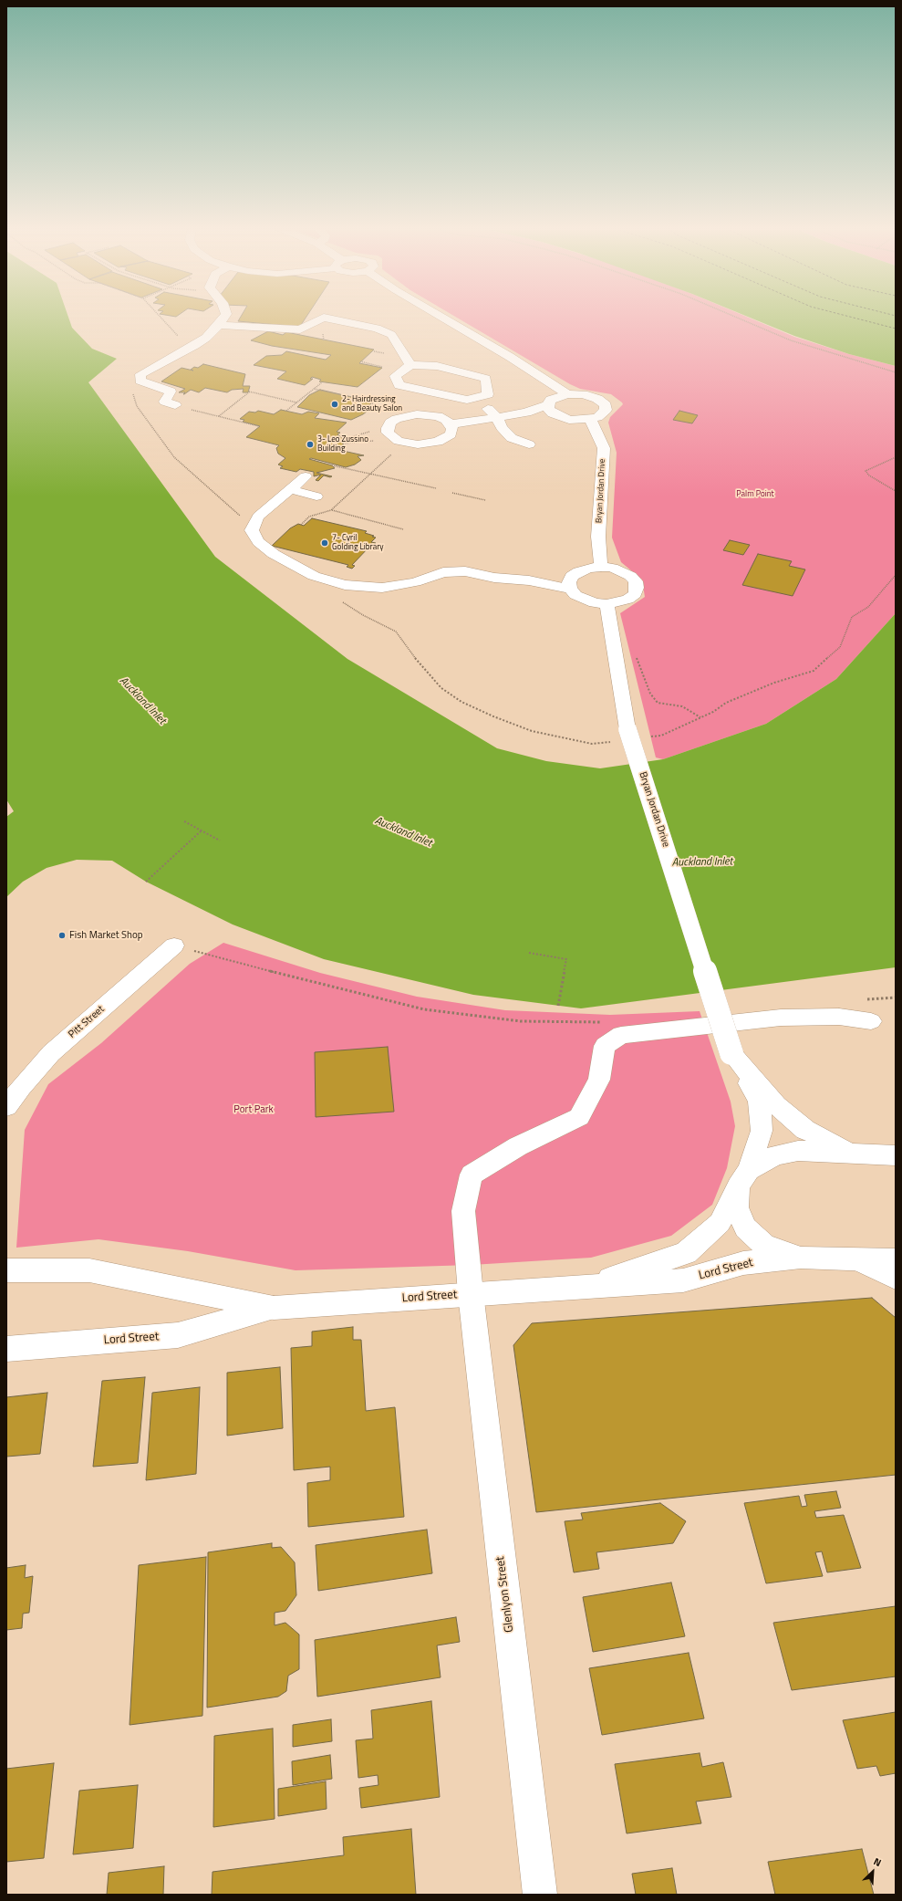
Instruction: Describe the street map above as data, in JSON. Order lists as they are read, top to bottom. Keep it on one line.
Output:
{"streets":{"main road":["Bryan Jordan Drive","Pitt Street","Lord Street","Glenlyon Street"]},"crossings":[["Bryan Jordan Drive","Lord Street"],["Lord Street","Glenlyon Street"]],"water":["Auckland Inlet"],"parks":["Palm Point","Port Park"],"places":["2- Hairdressing and Beauty Salon","3- Leo Zussino Building","7- Cyril Golding Library","Fish Market Shop"],"north":"top right"}
